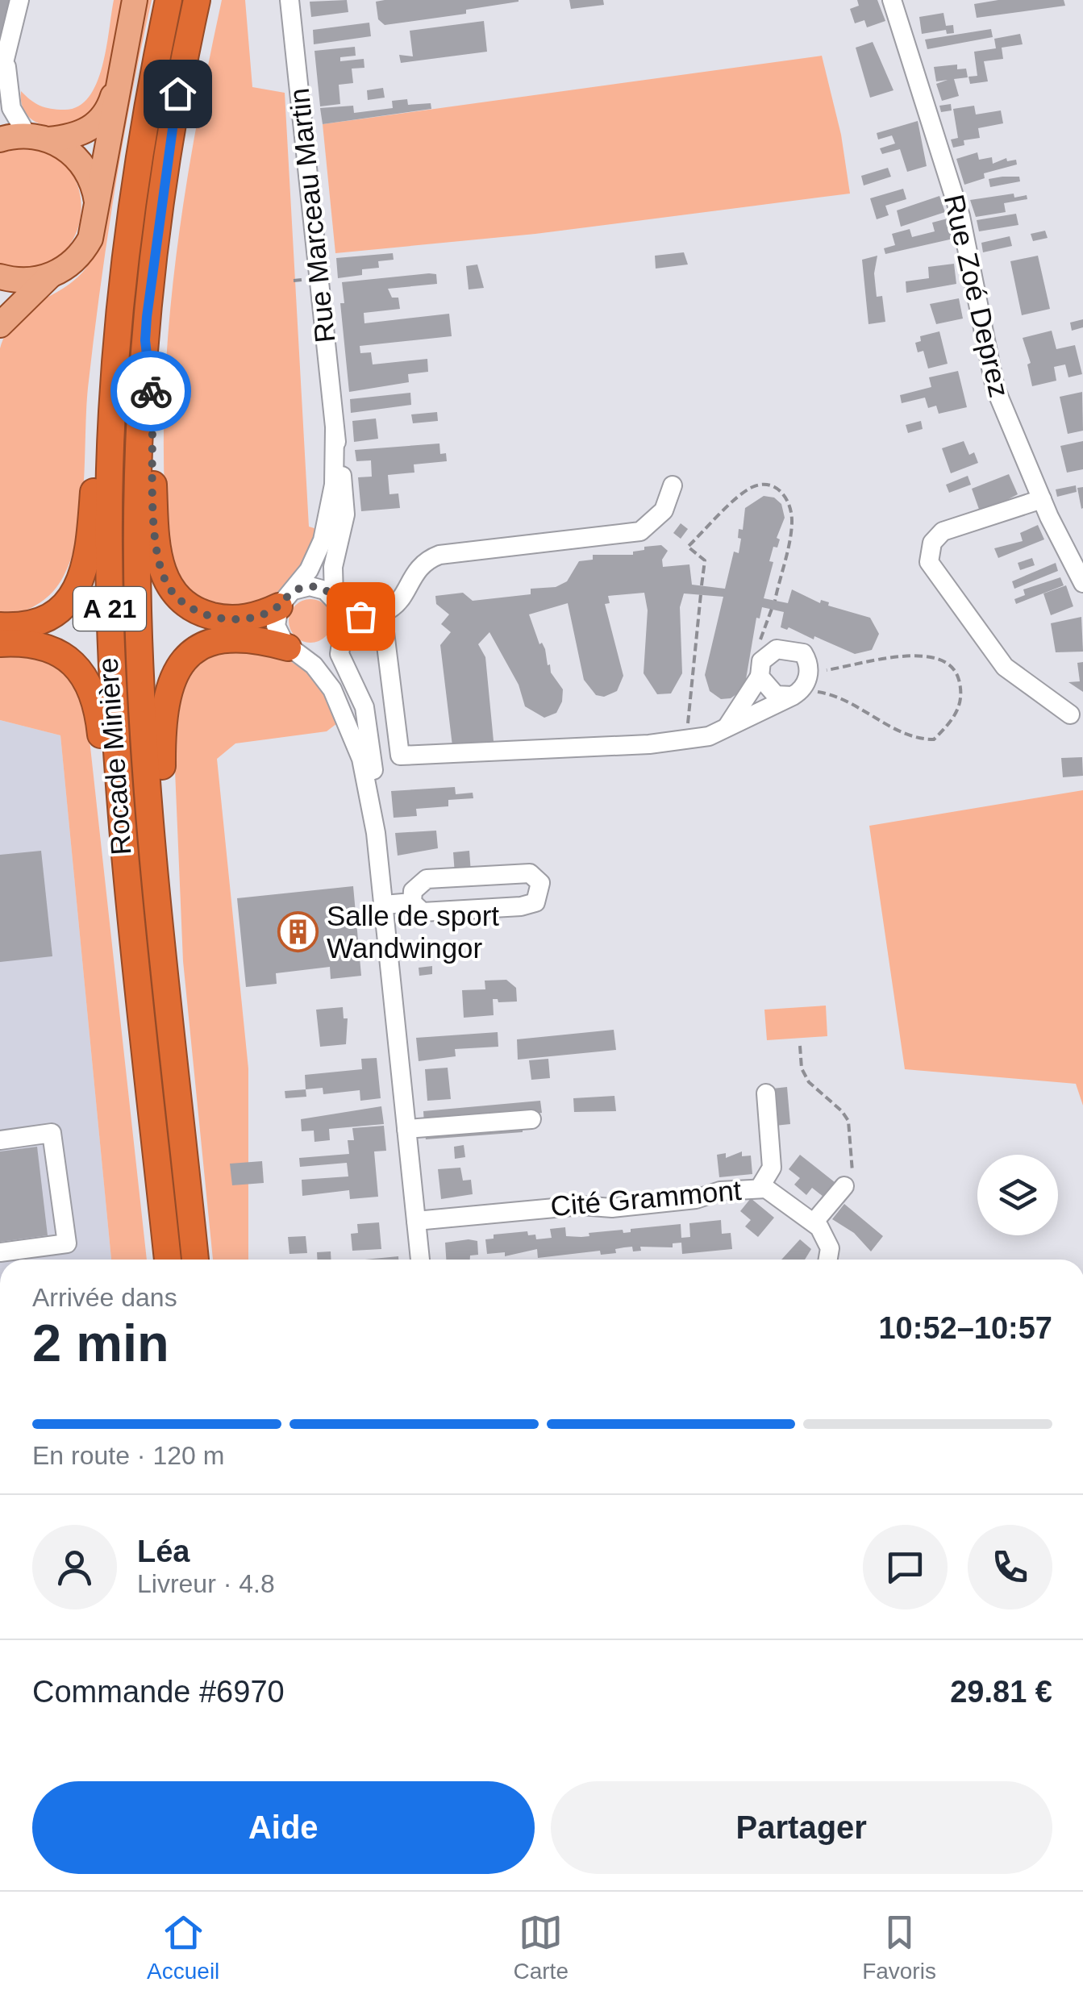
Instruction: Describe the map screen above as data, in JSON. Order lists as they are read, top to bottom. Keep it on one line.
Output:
{"streets":{"highway":["A 21","Rocade Minière"],"street":["Rue Marceau Martin","Rue Zoé Deprez","Cité Grammont"]},"places":{"building":["Salle de sport Wandwingor"]},"page":{"heading":["2 min","Arrivée dans","10:52–10:57"],"panel":["Léa","Livreur · 4.8","Commande #6970","29.81 €"],"bar":"En route · 120 m","buttons":["Aide","Partager"],"tabs":["Accueil","Carte","Favoris"]}}
